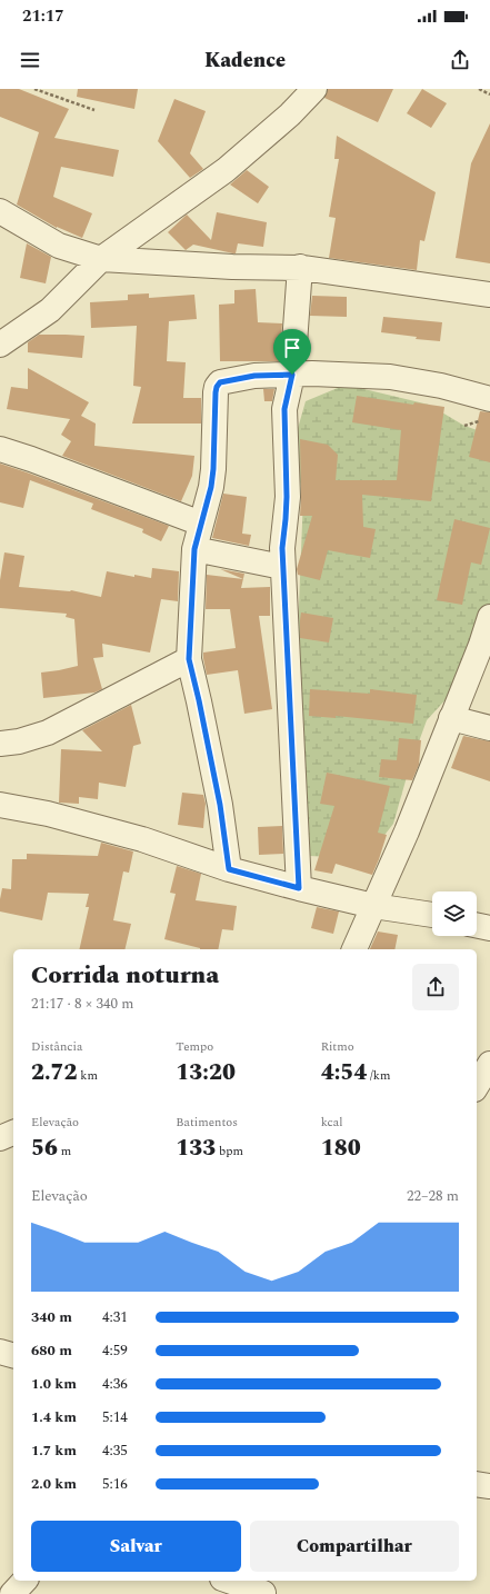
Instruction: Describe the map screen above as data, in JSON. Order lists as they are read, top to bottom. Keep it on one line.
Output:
{"page":{"status":"21:17","header":"Kadence","heading":["Corrida noturna","21:17 · 8 × 340 m"],"stats":[["Distância","2.72 km"],["Tempo","13:20"],["Ritmo","4:54 /km"],["Elevação","56 m"],["Batimentos","133 bpm"],["kcal","180"]],"chart":["Elevação","22–28 m"],"list":[{"name":"340 m","note":"4:31"},{"name":"680 m","note":"4:59"},{"name":"1.0 km","note":"4:36"},{"name":"1.4 km","note":"5:14"},{"name":"1.7 km","note":"4:35"},{"name":"2.0 km","note":"5:16"}],"buttons":["Salvar","Compartilhar"]}}
